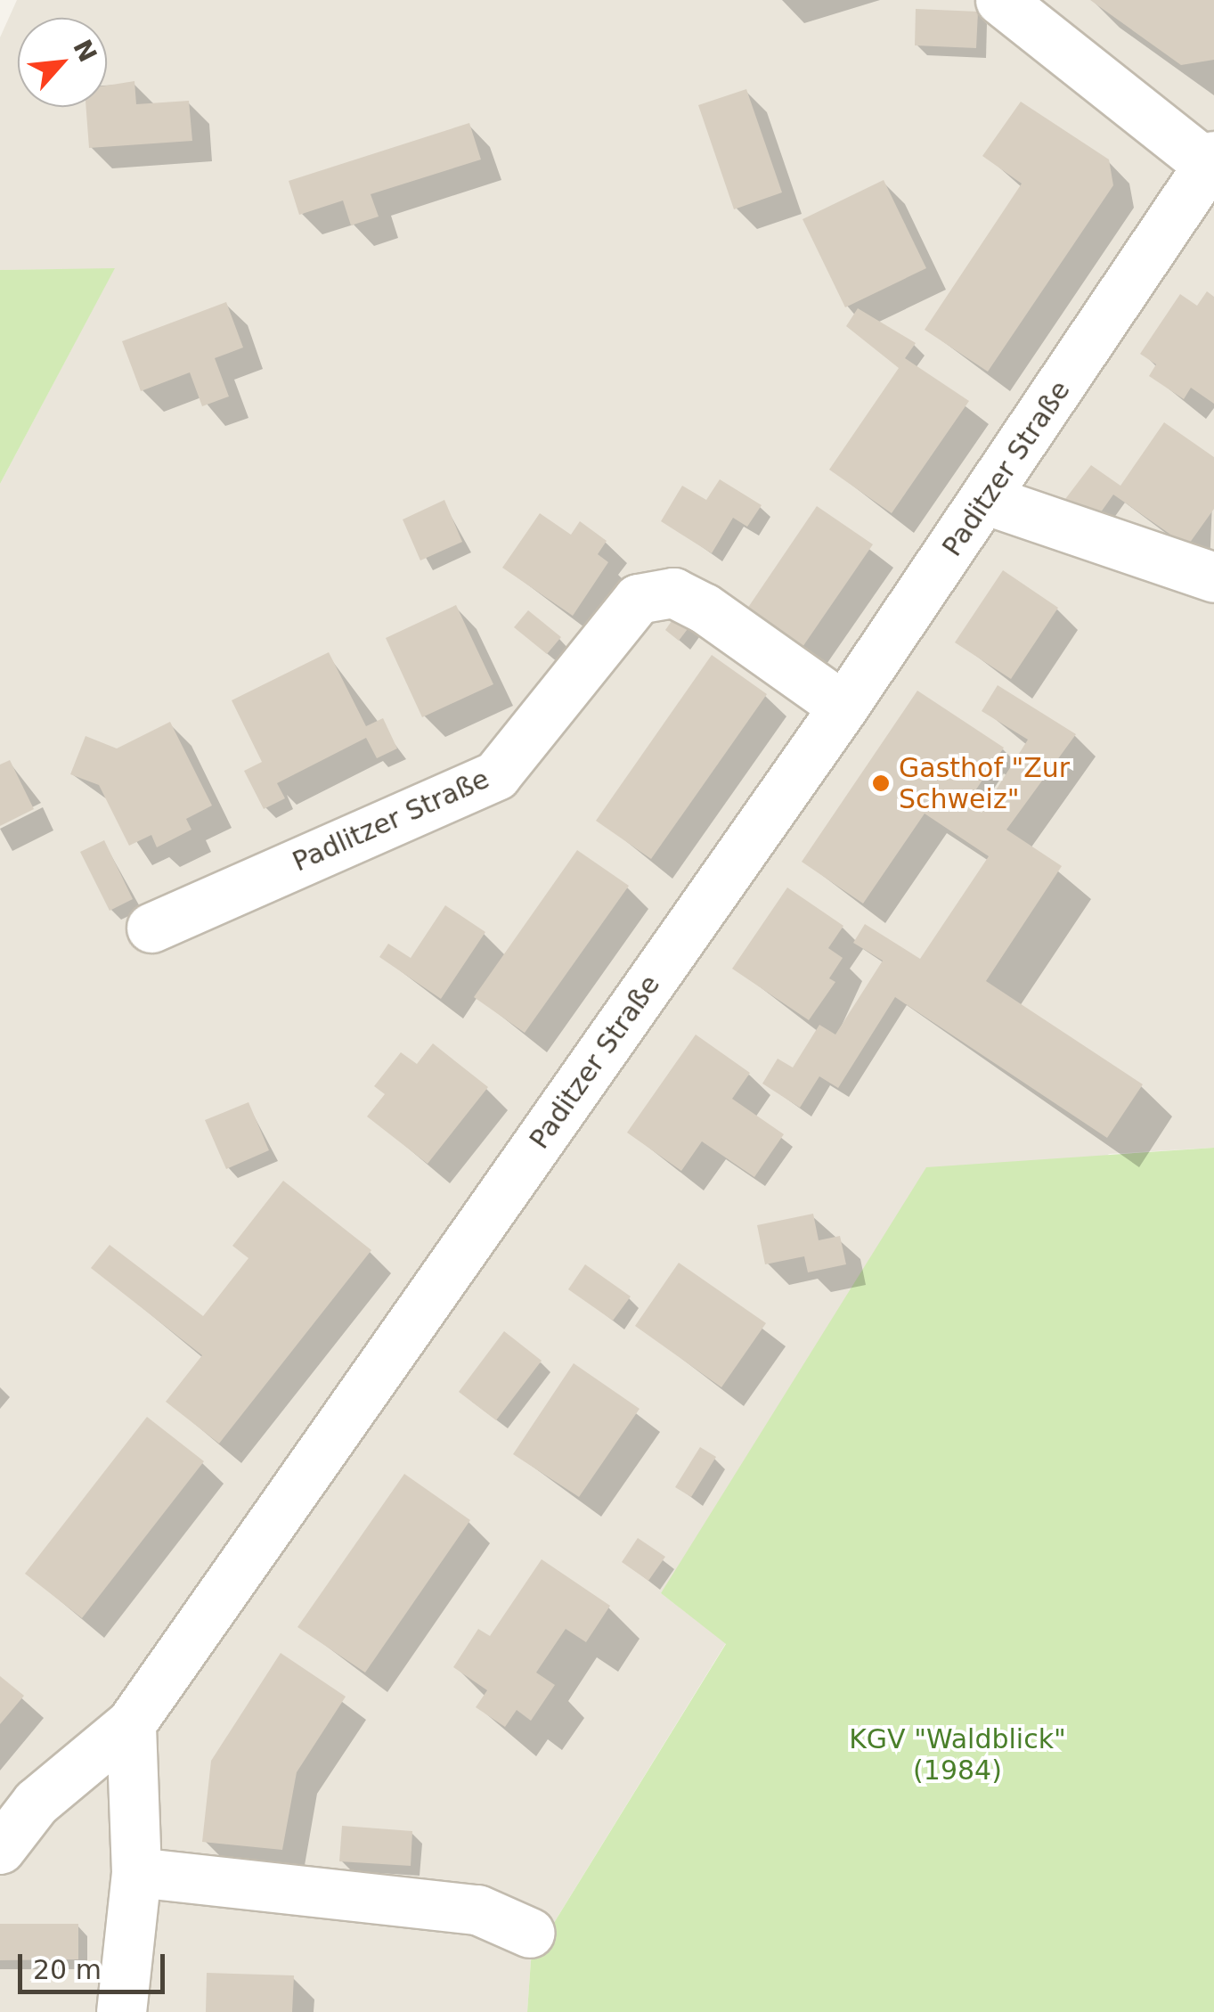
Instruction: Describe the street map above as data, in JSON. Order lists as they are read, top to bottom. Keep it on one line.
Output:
{"streets":{"street":["Paditzer Straße","Padlitzer Straße"]},"crossings":[["Paditzer Straße","Padlitzer Straße"]],"parks":["KGV \"Waldblick\" (1984)"],"places":["Gasthof \"Zur Schweiz\""],"scale_bar":"20 m","north":"top right"}
